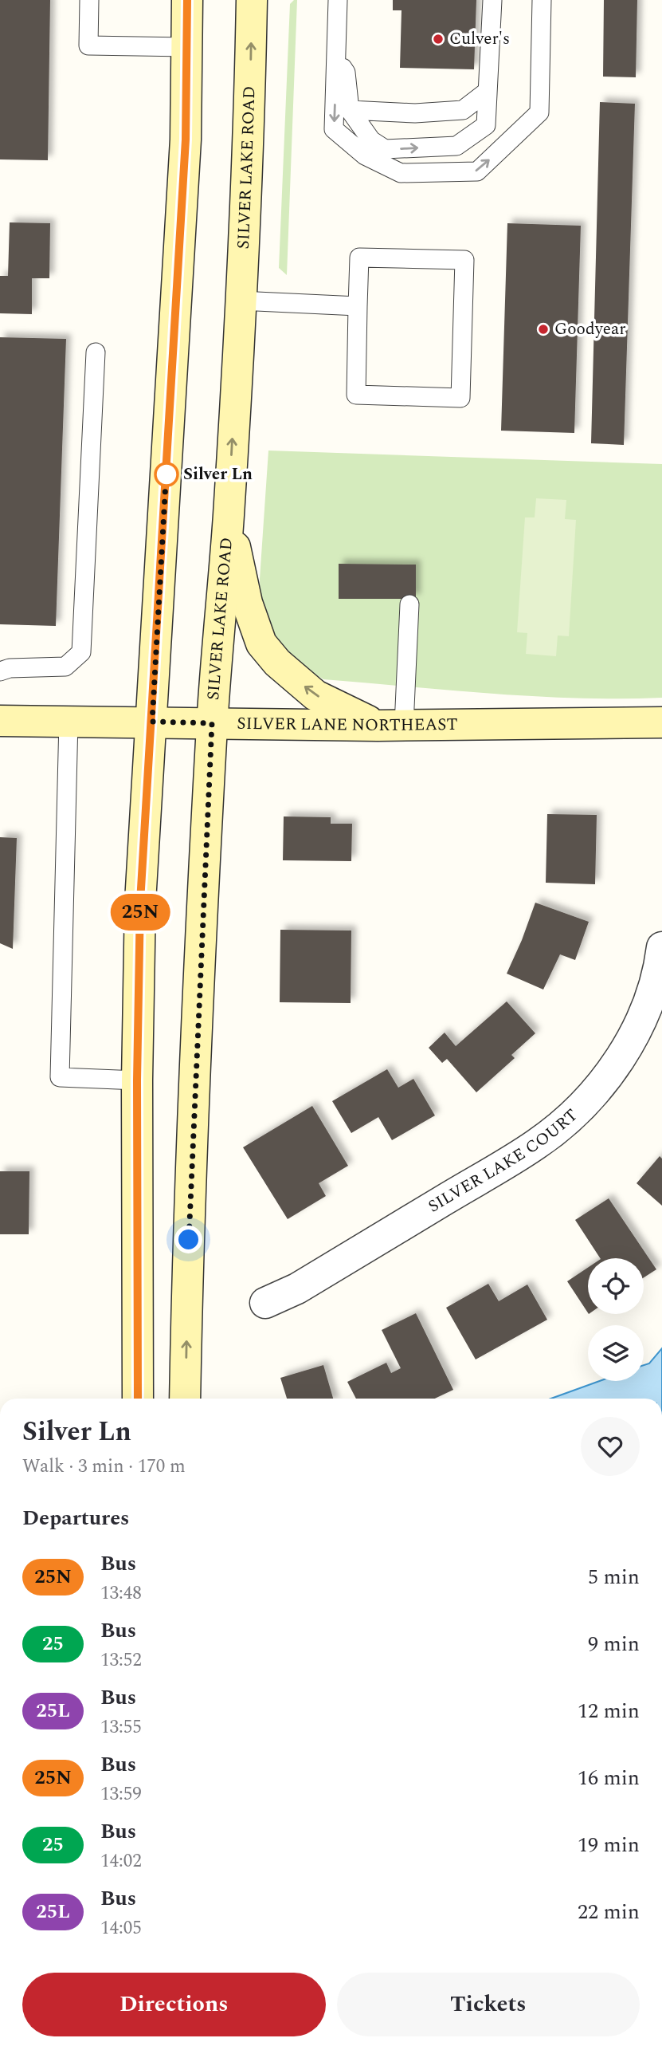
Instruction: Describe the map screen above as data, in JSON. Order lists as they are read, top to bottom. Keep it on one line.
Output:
{"streets":{"main road":["SILVER LAKE ROAD","SILVER LANE NORTHEAST"],"street":["SILVER LAKE COURT"]},"crossings":[["SILVER LAKE ROAD","SILVER LANE NORTHEAST"]],"places":["Culver's","Goodyear","Silver Ln"],"lines":["bus line 25N"],"page":{"on_map":"25N","heading":[["Silver Ln","Walk · 3 min · 170 m"],"Departures"],"list":[{"mark":"25N","name":"Bus","note":"13:48","value":"5 min"},{"mark":"25","name":"Bus","note":"13:52","value":"9 min"},{"mark":"25L","name":"Bus","note":"13:55","value":"12 min"},{"mark":"25N","name":"Bus","note":"13:59","value":"16 min"},{"mark":"25","name":"Bus","note":"14:02","value":"19 min"},{"mark":"25L","name":"Bus","note":"14:05","value":"22 min"}],"buttons":["Directions","Tickets"]}}
